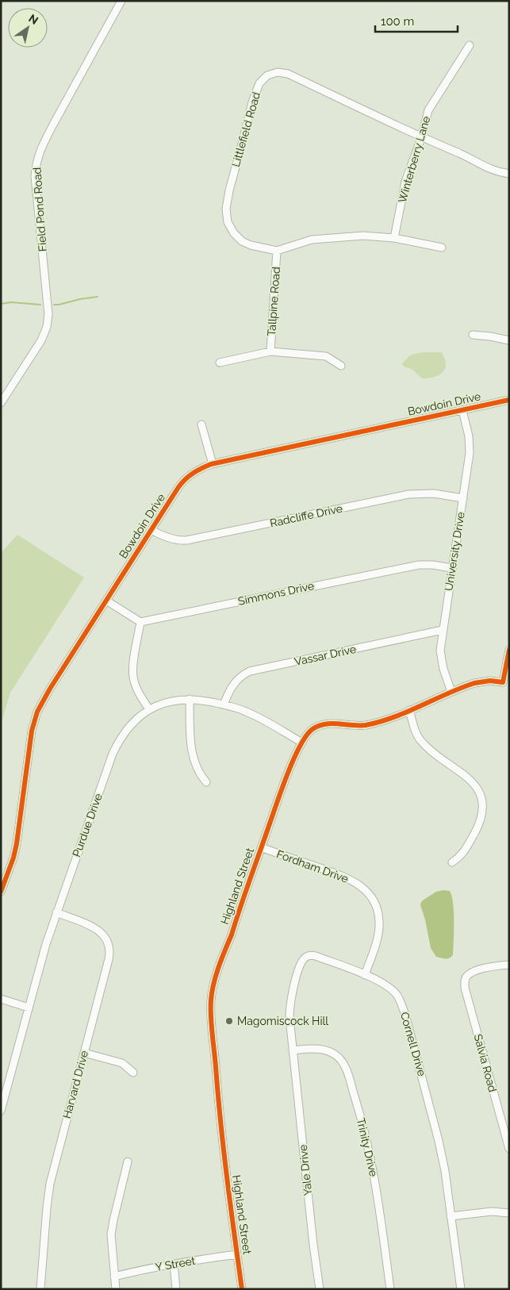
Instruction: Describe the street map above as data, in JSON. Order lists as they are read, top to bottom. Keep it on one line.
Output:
{"streets":{"street":["Littlefield Road","Winterberry Lane","Field Pond Road","Tallpine Road","Bowdoin Drive","Radcliffe Drive","University Drive","Simmons Drive","Vassar Drive","Purdue Drive","Fordham Drive","Highland Street","Cornell Drive","Salvia Road","Harvard Drive","Trinity Drive","Yale Drive","Y Street"]},"crossings":[["Littlefield Road","Winterberry Lane"],["Littlefield Road","Tallpine Road"],["Bowdoin Drive","Radcliffe Drive"],["Bowdoin Drive","University Drive"],["Radcliffe Drive","University Drive"],["University Drive","Simmons Drive"],["University Drive","Vassar Drive"],["University Drive","Highland Street"],["Vassar Drive","Purdue Drive"],["Purdue Drive","Highland Street"],["Purdue Drive","Harvard Drive"],["Fordham Drive","Highland Street"],["Fordham Drive","Cornell Drive"],["Highland Street","Y Street"],["Cornell Drive","Trinity Drive"],["Cornell Drive","Yale Drive"],["Trinity Drive","Yale Drive"]],"places":["Magomiscock Hill"],"scale_bar":"100 m","north":"top right"}
